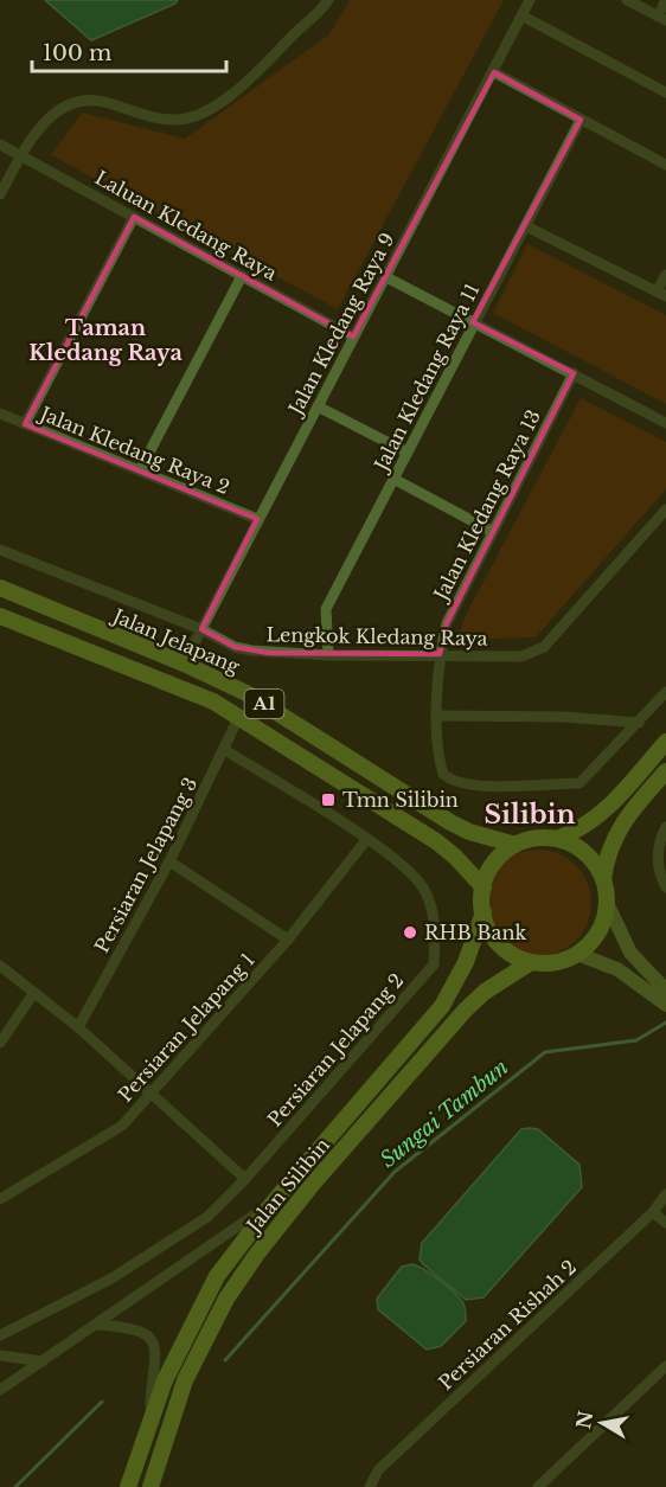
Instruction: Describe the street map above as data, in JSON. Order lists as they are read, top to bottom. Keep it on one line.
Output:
{"streets":{"main road":["Jalan Jelapang","A1","Jalan Silibin"],"street":["Laluan Kledang Raya","Jalan Kledang Raya 9","Jalan Kledang Raya 11","Jalan Kledang Raya 2","Jalan Kledang Raya 13","Lengkok Kledang Raya","Persiaran Jelapang 3","Persiaran Jelapang 1","Persiaran Jelapang 2","Persiaran Rishah 2"]},"crossings":[["Laluan Kledang Raya","Jalan Kledang Raya 9"],["Jalan Kledang Raya 9","Jalan Kledang Raya 2"],["Jalan Kledang Raya 9","Lengkok Kledang Raya"],["Jalan Kledang Raya 9","Jalan Jelapang"],["Jalan Kledang Raya 11","Lengkok Kledang Raya"],["Jalan Kledang Raya 13","Lengkok Kledang Raya"],["Jalan Jelapang","A1"],["Jalan Jelapang","Jalan Silibin"],["A1","Persiaran Jelapang 3"],["A1","Jalan Silibin"],["Persiaran Jelapang 3","Persiaran Jelapang 2"],["Persiaran Jelapang 1","Persiaran Jelapang 2"]],"districts":["Taman Kledang Raya","Silibin"],"water":["Sungai Tambun"],"places":{"transit":["Tmn Silibin"],"other":["RHB Bank"]},"scale_bar":"100 m","north":"left"}
